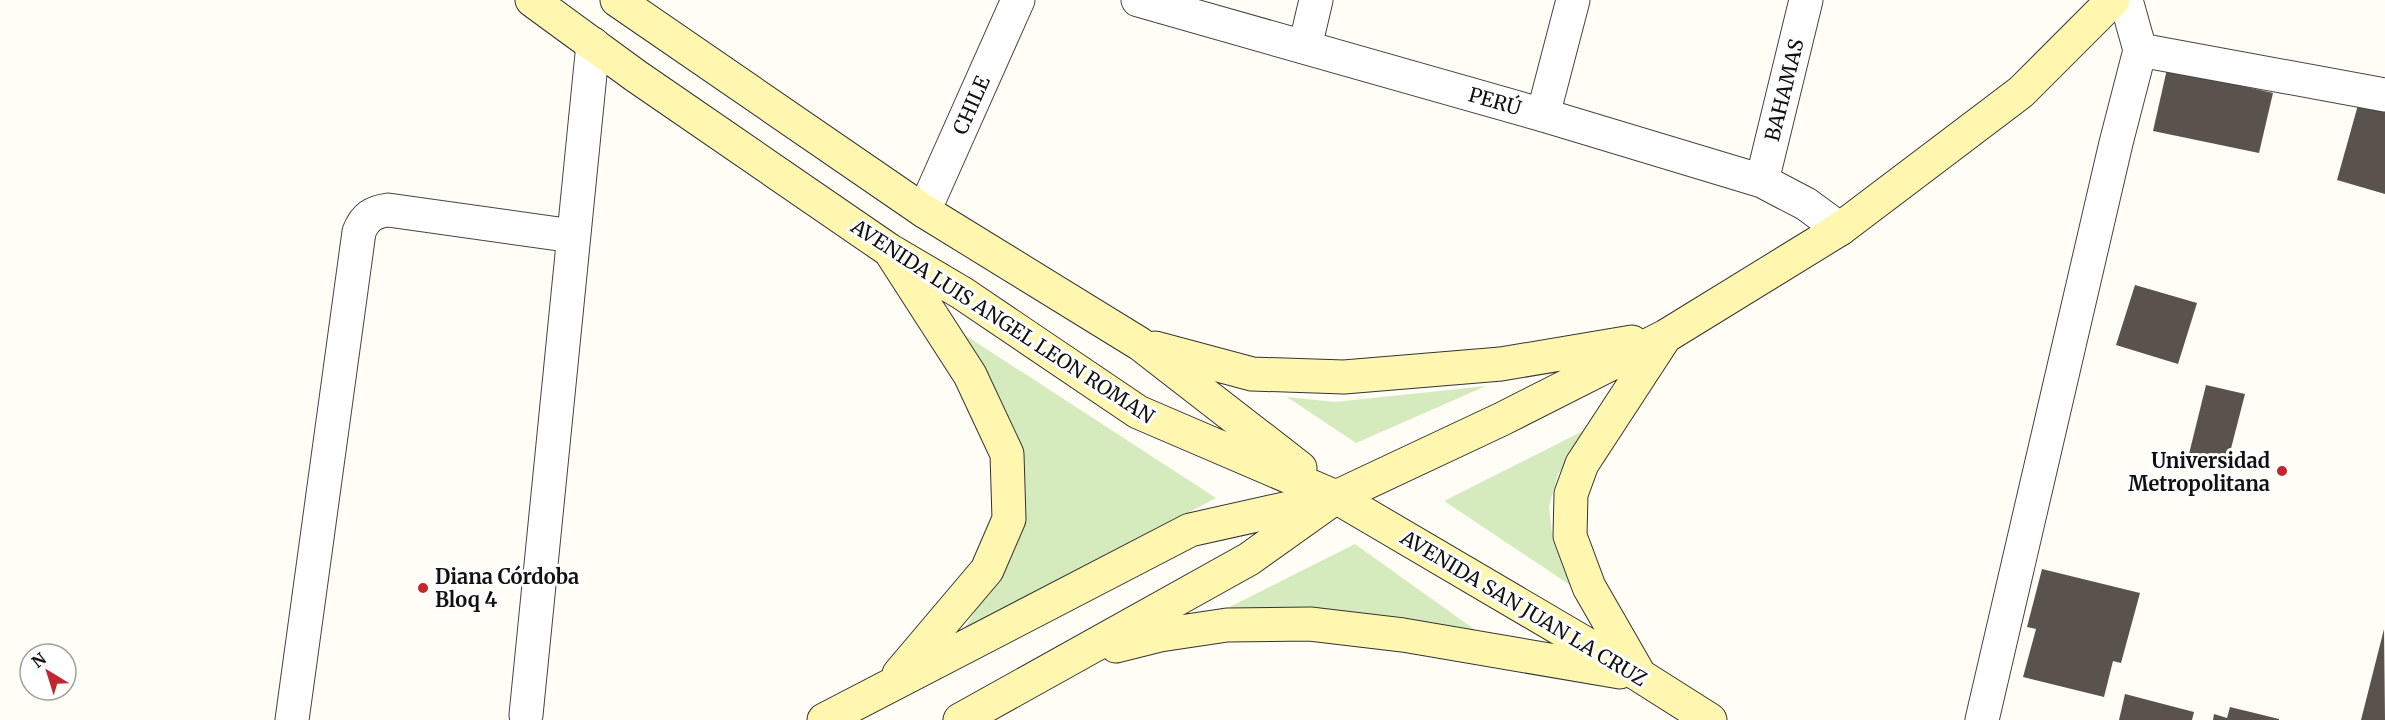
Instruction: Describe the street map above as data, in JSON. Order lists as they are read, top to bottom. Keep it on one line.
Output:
{"streets":{"main road":["AVENIDA LUIS ANGEL LEON ROMAN","AVENIDA SAN JUAN LA CRUZ"],"street":["BAHAMAS","PERÚ","CHILE"]},"crossings":[["BAHAMAS","PERÚ"],["AVENIDA LUIS ANGEL LEON ROMAN","AVENIDA SAN JUAN LA CRUZ"]],"places":["Universidad Metropolitana","Diana Córdoba Bloq 4"],"north":"top left"}
